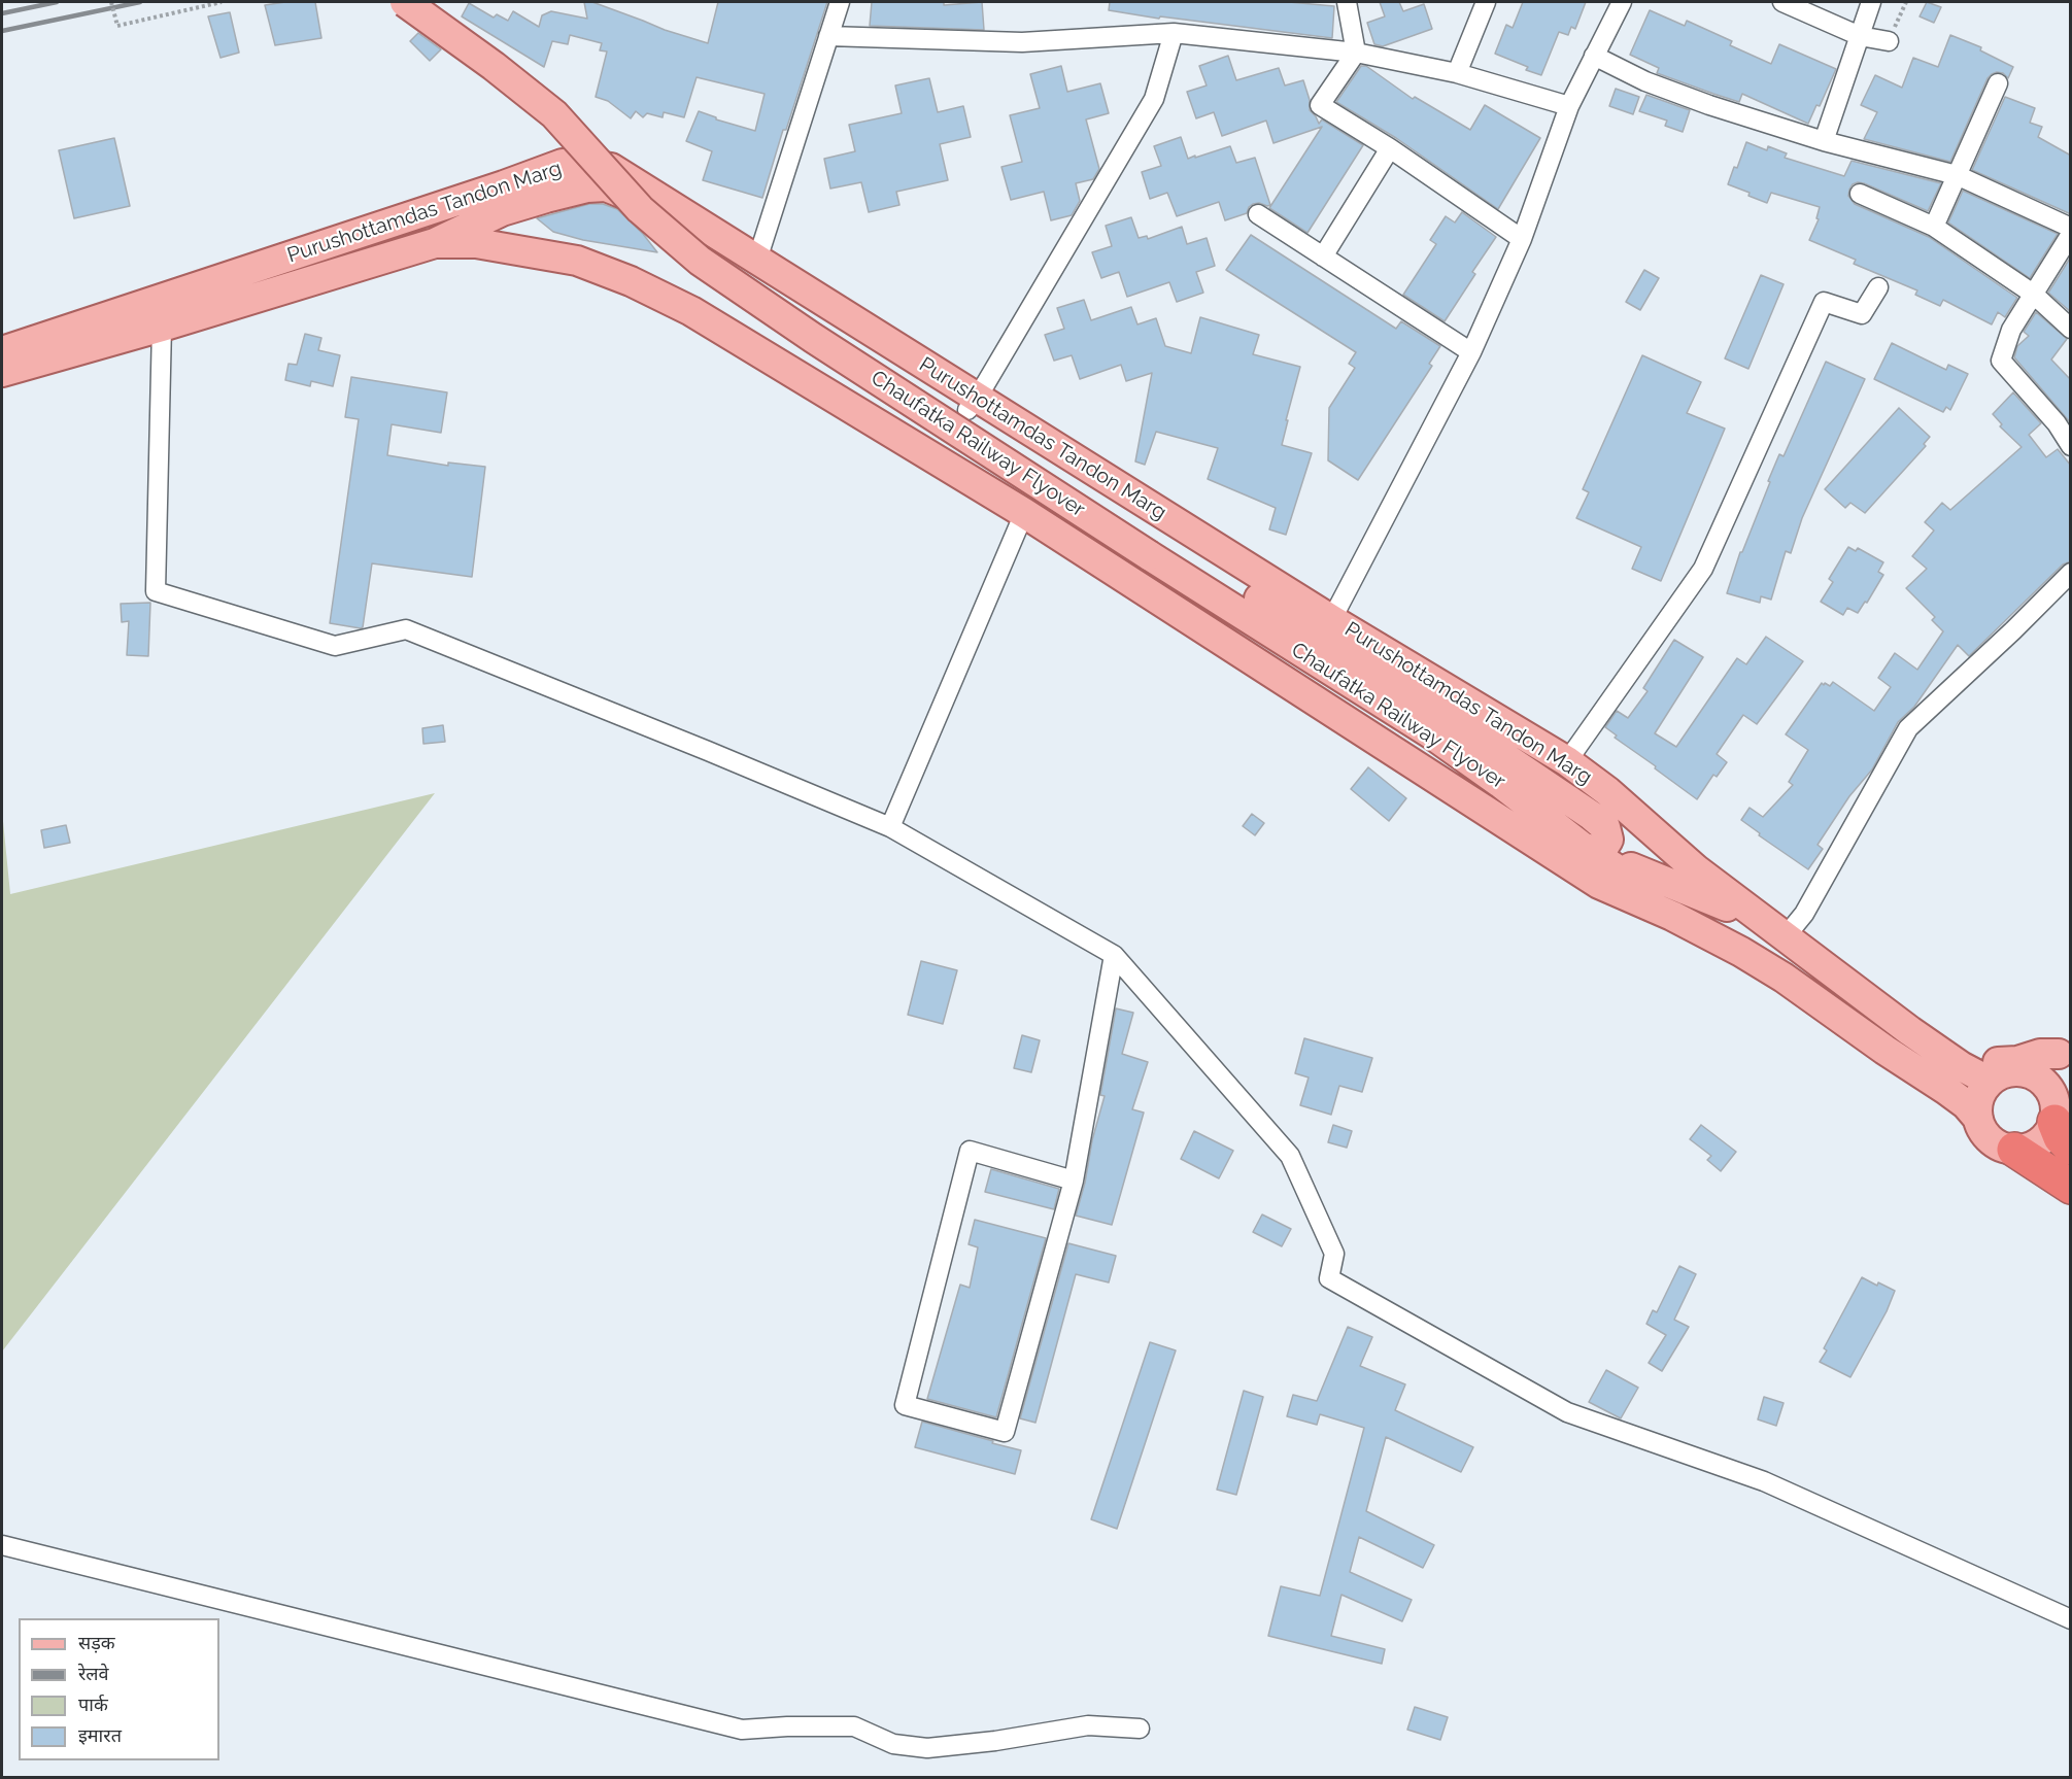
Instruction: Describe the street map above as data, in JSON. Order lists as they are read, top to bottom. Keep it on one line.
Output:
{"streets":{"main road":["Purushottamdas Tandon Marg","Chaufatka Railway Flyover"]},"legend":["सड़क","रेलवे","पार्क","इमारत"]}
